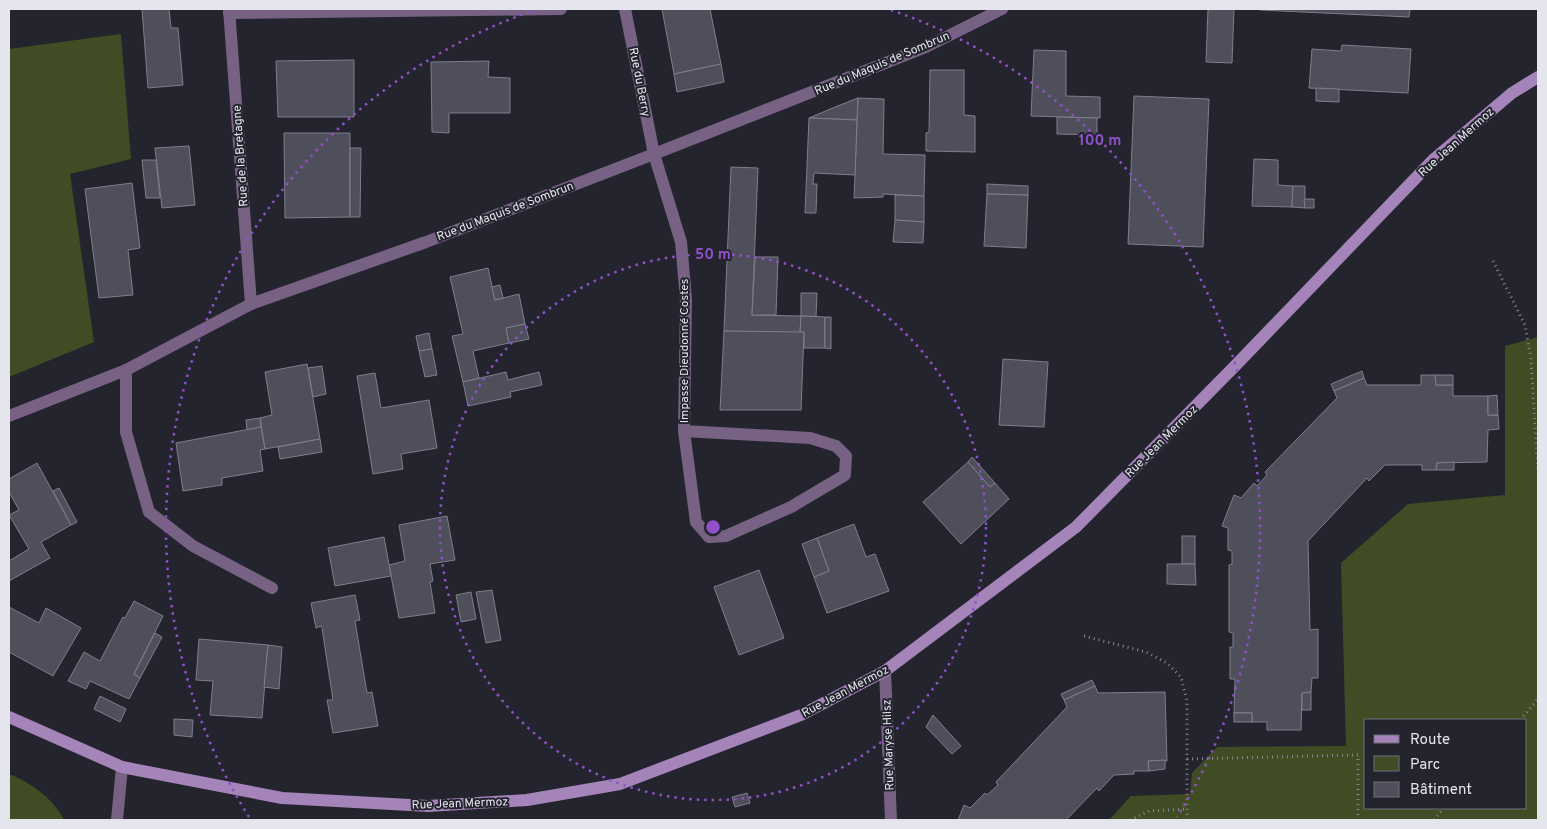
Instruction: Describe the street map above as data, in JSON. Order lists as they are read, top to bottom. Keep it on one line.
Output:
{"streets":{"main road":["Rue Jean Mermoz"],"street":["Rue du Maquis de Sombrun","Rue du Berry","Rue de la Bretagne","Impasse Dieudonné Costes","Rue Maryse Hilsz"]},"crossings":[["Rue du Maquis de Sombrun","Rue du Berry"],["Rue du Maquis de Sombrun","Rue de la Bretagne"],["Rue du Maquis de Sombrun","Impasse Dieudonné Costes"],["Rue du Berry","Impasse Dieudonné Costes"],["Rue Jean Mermoz","Rue Maryse Hilsz"]],"legend":["Route","Parc","Bâtiment"],"rings":["100 m","50 m"]}
